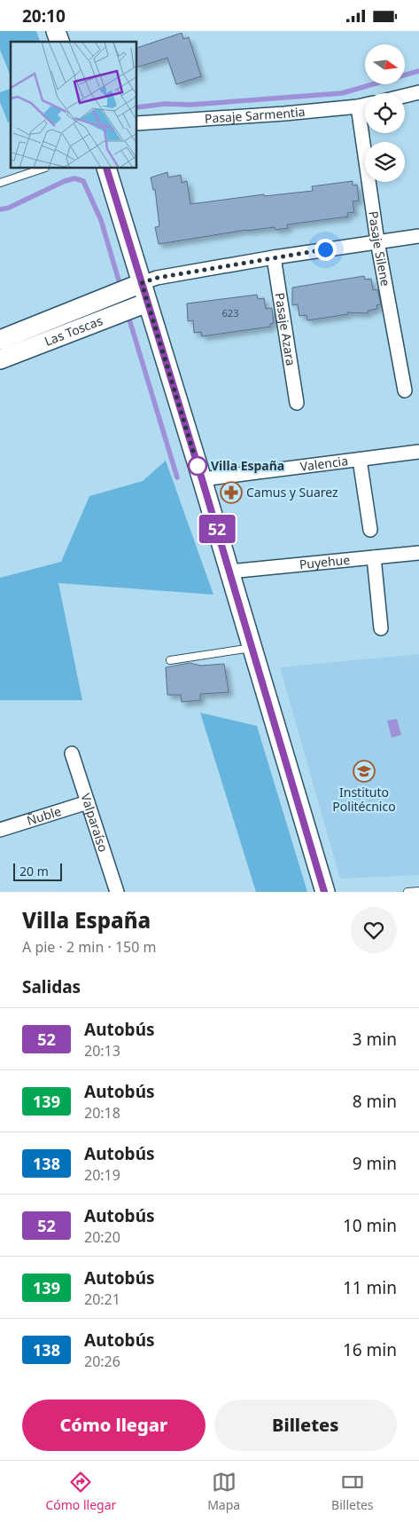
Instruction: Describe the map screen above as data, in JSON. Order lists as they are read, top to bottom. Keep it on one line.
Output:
{"streets":{"street":["Pasaje Sarmentia","Pasaje Silene","Pasaje Azara","Las Toscas","Valencia","Puyehue","Ñuble","Valparaíso"]},"crossings":[["Pasaje Sarmentia","Pasaje Silene"],["Ñuble","Valparaíso"]],"places":{"other":["Villa España"],"pharmacy":["Camus y Suarez"],"school or university":["Instituto Politécnico"]},"lines":["bus line 52"],"house_numbers":["623"],"scale_bar":"20 m","north":"right","page":{"status":"20:10","on_map":"52","scale":"20 m","heading":[["Villa España","A pie · 2 min · 150 m"],"Salidas"],"list":[{"mark":"52","name":"Autobús","note":"20:13","value":"3 min"},{"mark":"139","name":"Autobús","note":"20:18","value":"8 min"},{"mark":"138","name":"Autobús","note":"20:19","value":"9 min"},{"mark":"52","name":"Autobús","note":"20:20","value":"10 min"},{"mark":"139","name":"Autobús","note":"20:21","value":"11 min"},{"mark":"138","name":"Autobús","note":"20:26","value":"16 min"}],"buttons":["Cómo llegar","Billetes"],"tabs":["Cómo llegar","Mapa","Billetes"]}}
